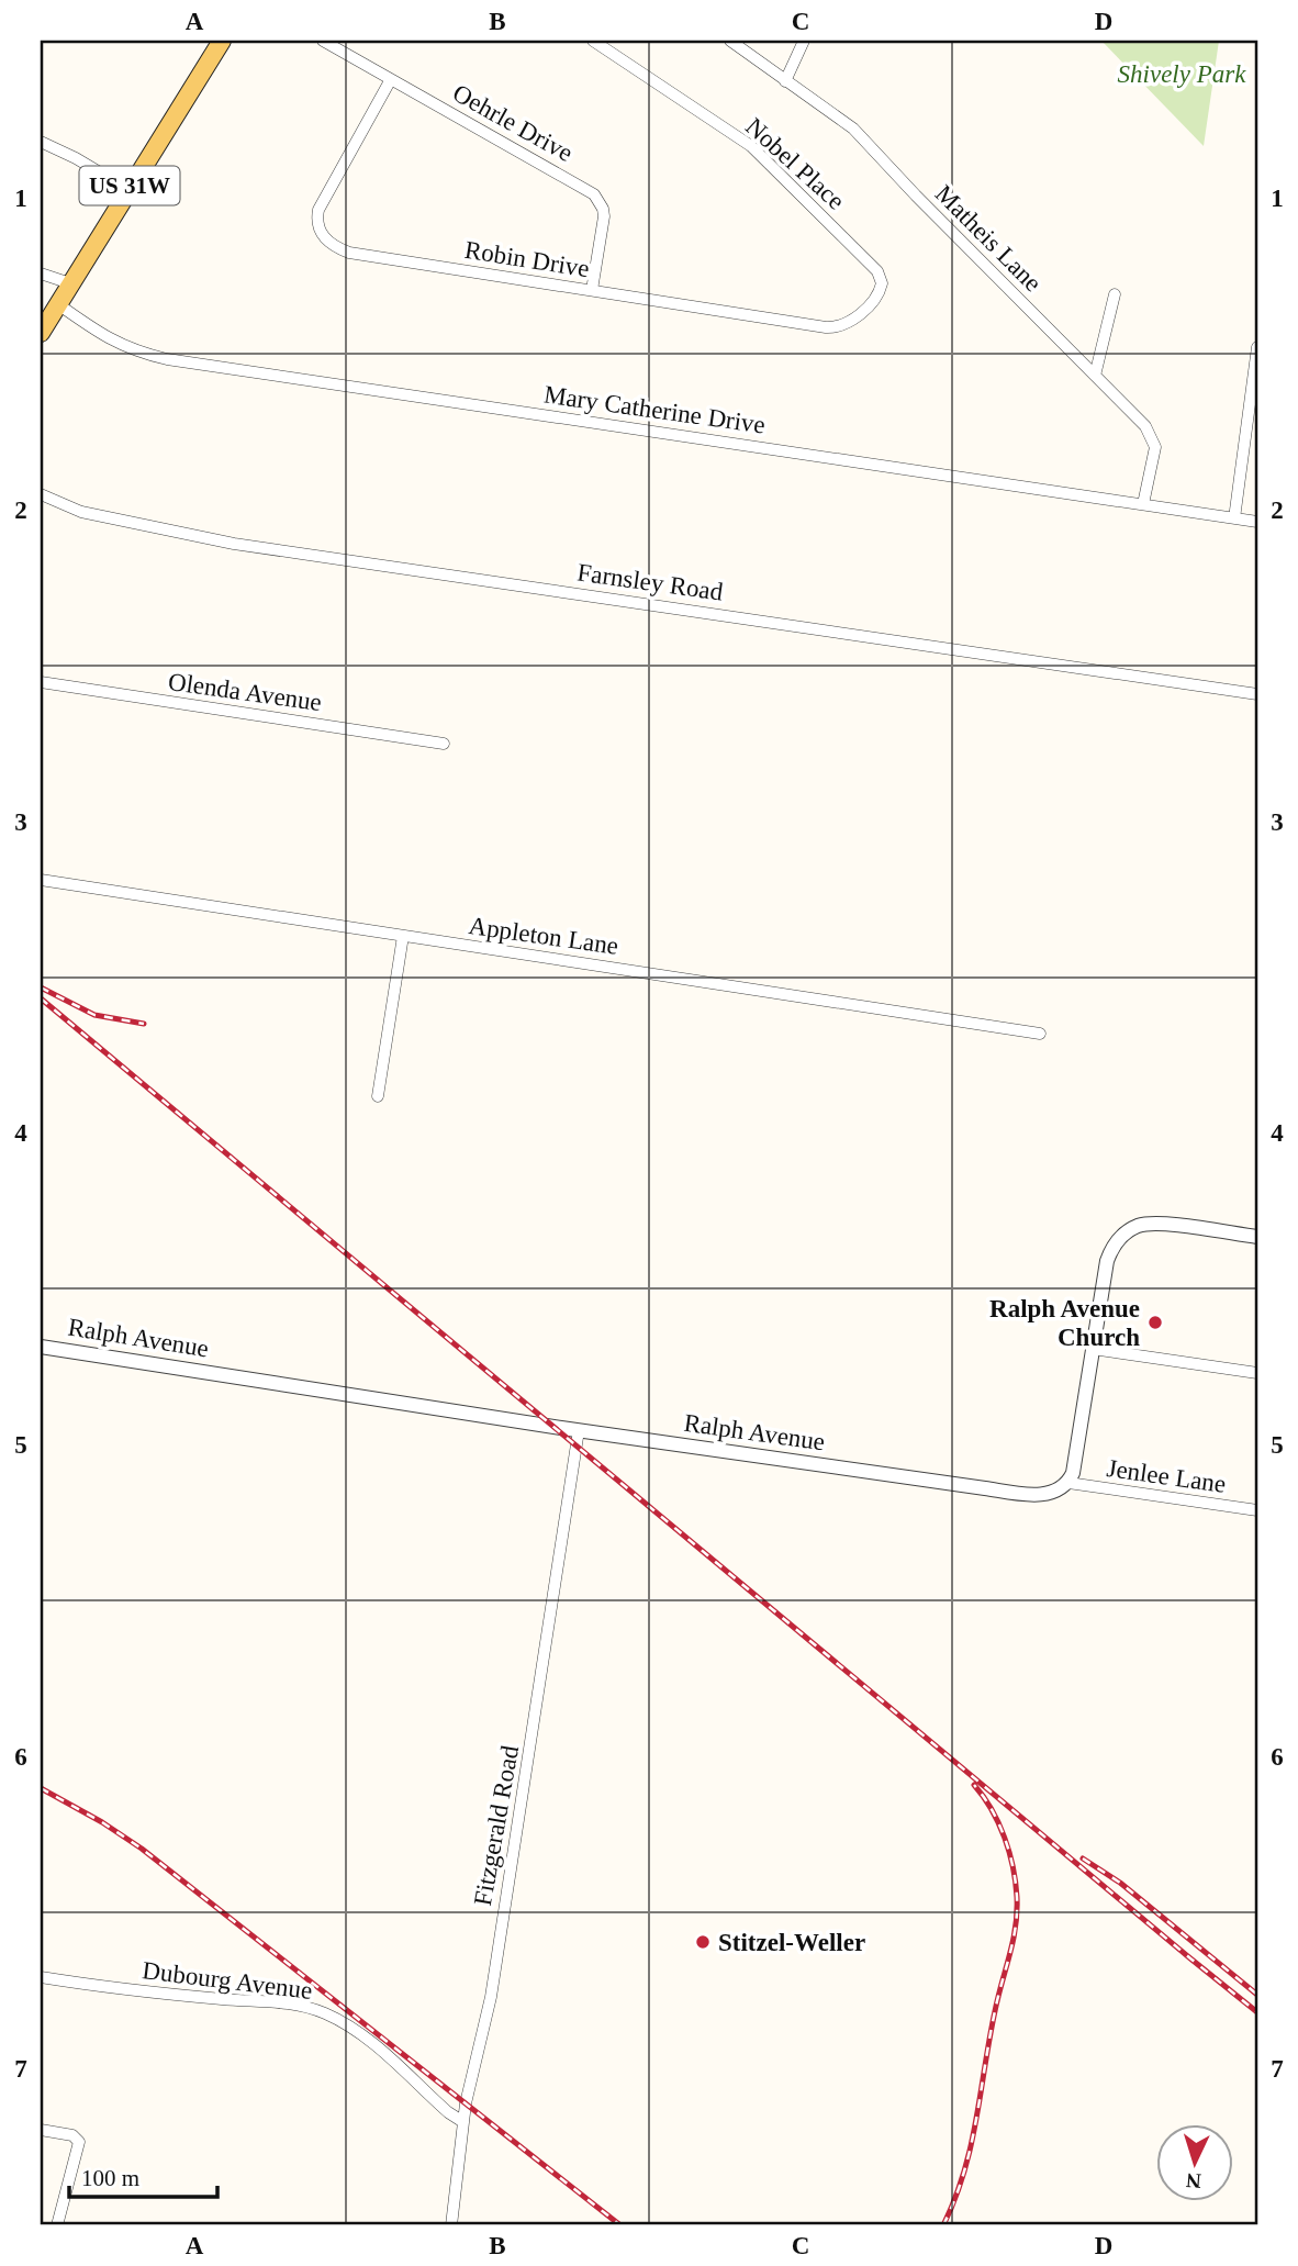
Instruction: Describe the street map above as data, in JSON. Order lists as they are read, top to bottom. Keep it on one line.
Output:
{"streets":{"main road":["US 31W"],"street":["Oehrle Drive","Nobel Place","Matheis Lane","Robin Drive","Mary Catherine Drive","Farnsley Road","Olenda Avenue","Appleton Lane","Ralph Avenue","Jenlee Lane","Fitzgerald Road","Dubourg Avenue"]},"crossings":[["Oehrle Drive","Robin Drive"],["Nobel Place","Robin Drive"],["US 31W","Mary Catherine Drive"],["Matheis Lane","Mary Catherine Drive"],["Ralph Avenue","Jenlee Lane"],["Ralph Avenue","Fitzgerald Road"],["Fitzgerald Road","Dubourg Avenue"]],"parks":["Shively Park"],"places":["Ralph Avenue Church","Stitzel-Weller"],"scale_bar":"100 m","north":"bottom","grid":{"columns":["A","B","C","D"],"rows":["1","2","3","4","5","6","7"]}}
